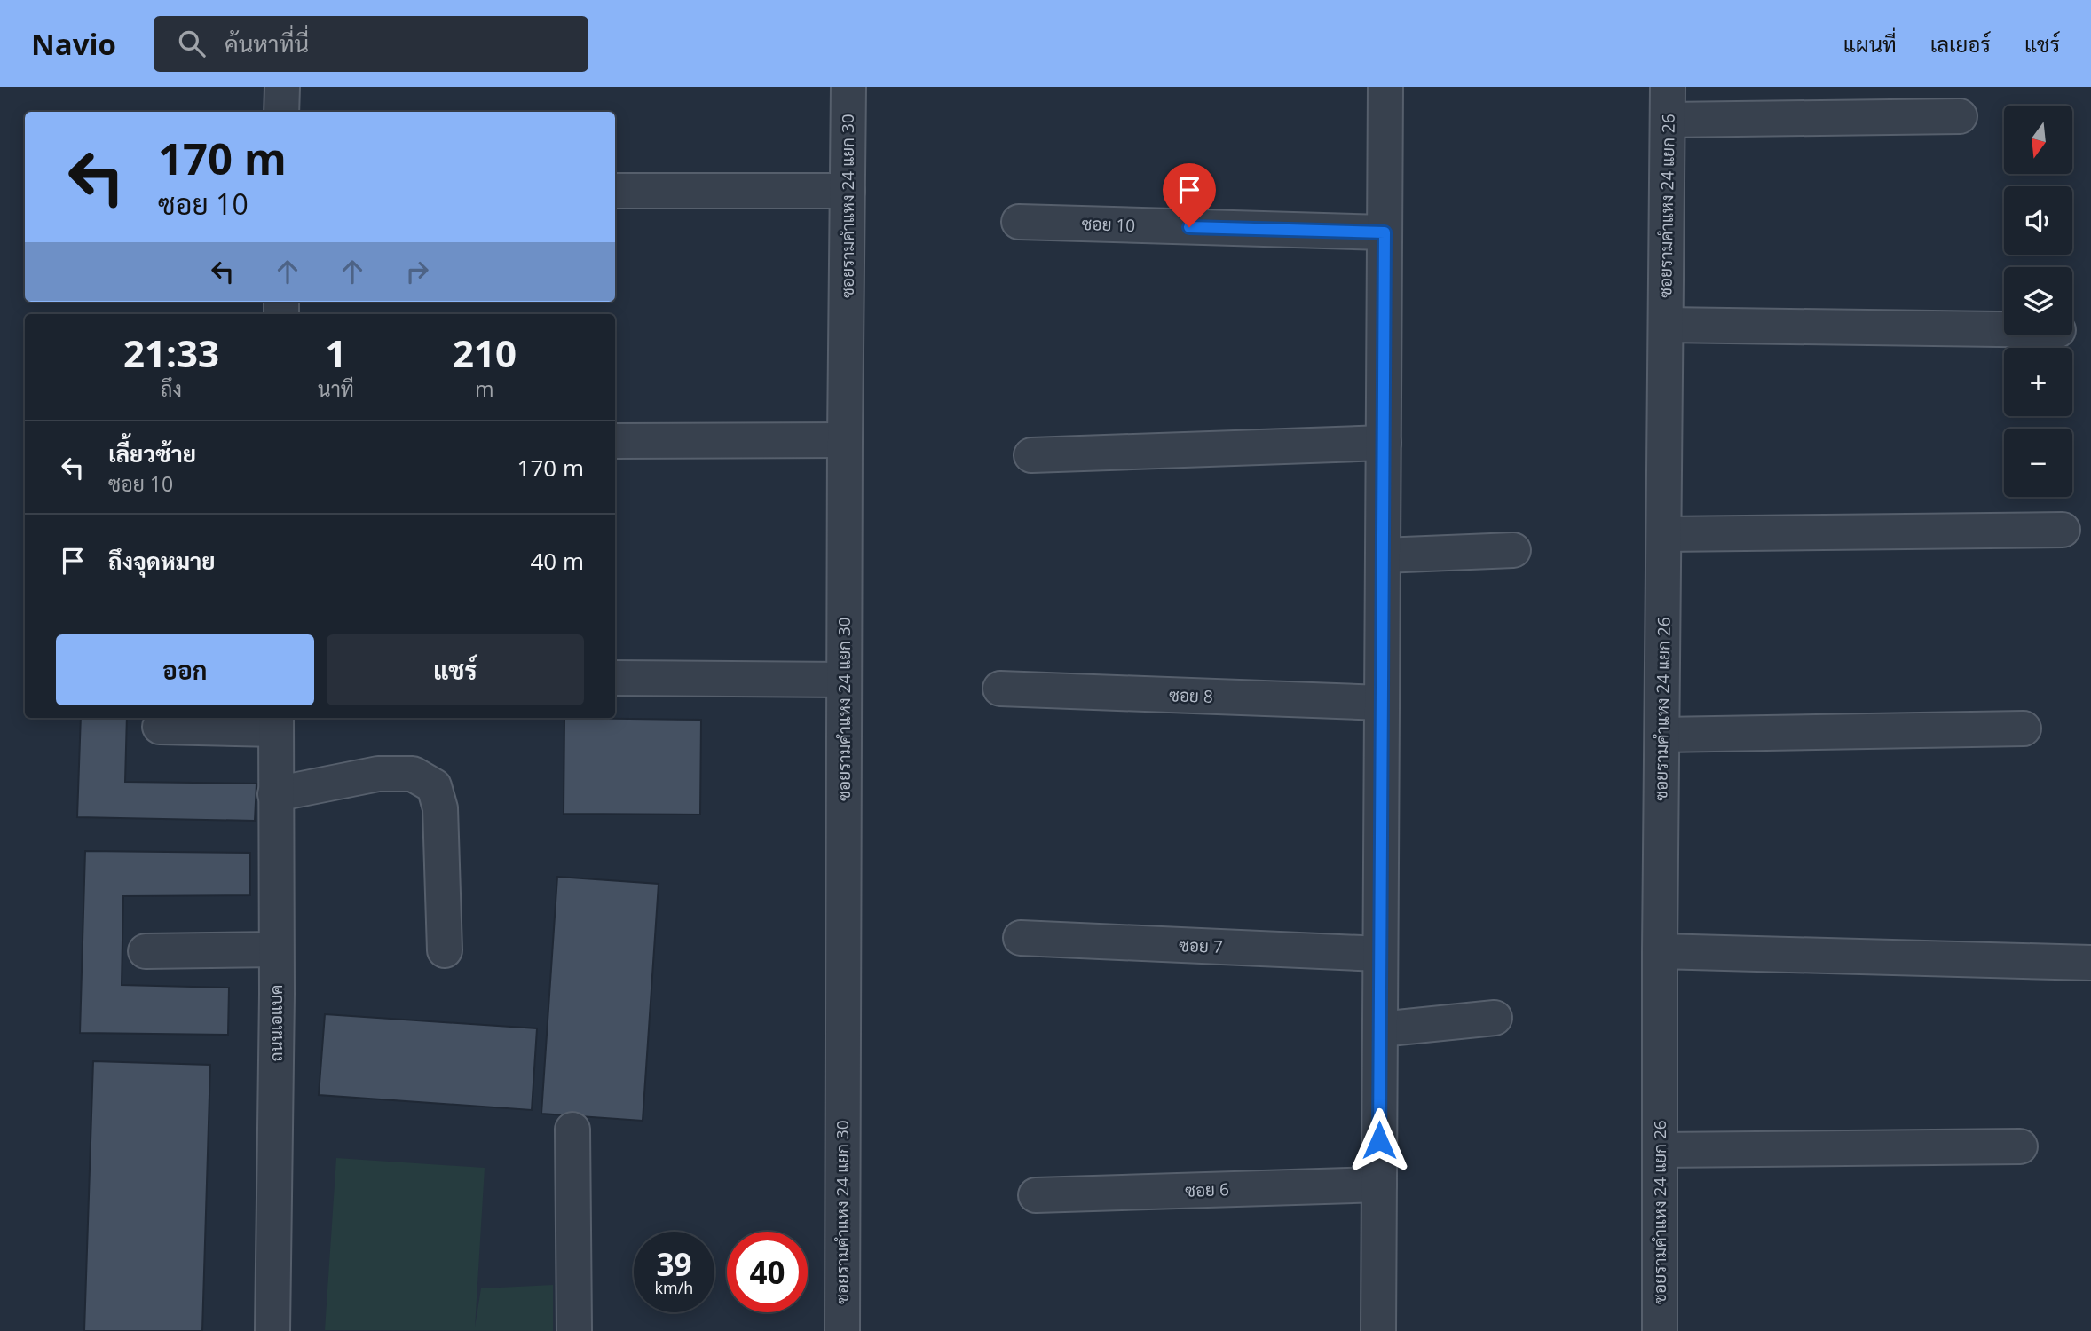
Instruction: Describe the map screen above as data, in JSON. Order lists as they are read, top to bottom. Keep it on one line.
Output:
{"streets":{"street":["ซอยรามคำแหง 24 แยก 30","ซอยรามคำแหง 24 แยก 26","ซอย 10","ซอย 8","ซอย 7","ถนนเอแบค","ซอย 6"]},"north":"bottom","page":{"header":"Navio","search":"ค้นหาที่นี่","nav":["แผนที่","เลเยอร์","แชร์"],"map_buttons":["+","−"],"turn":["170 m","ซอย 10"],"eta":["21:33","ถึง","1","นาที","210","m"],"list":[{"name":"เลี้ยวซ้าย","note":"ซอย 10","value":"170 m"},{"name":"ถึงจุดหมาย","value":"40 m"}],"buttons":["ออก","แชร์"],"speed":"39 km/h","limit":"40"}}
